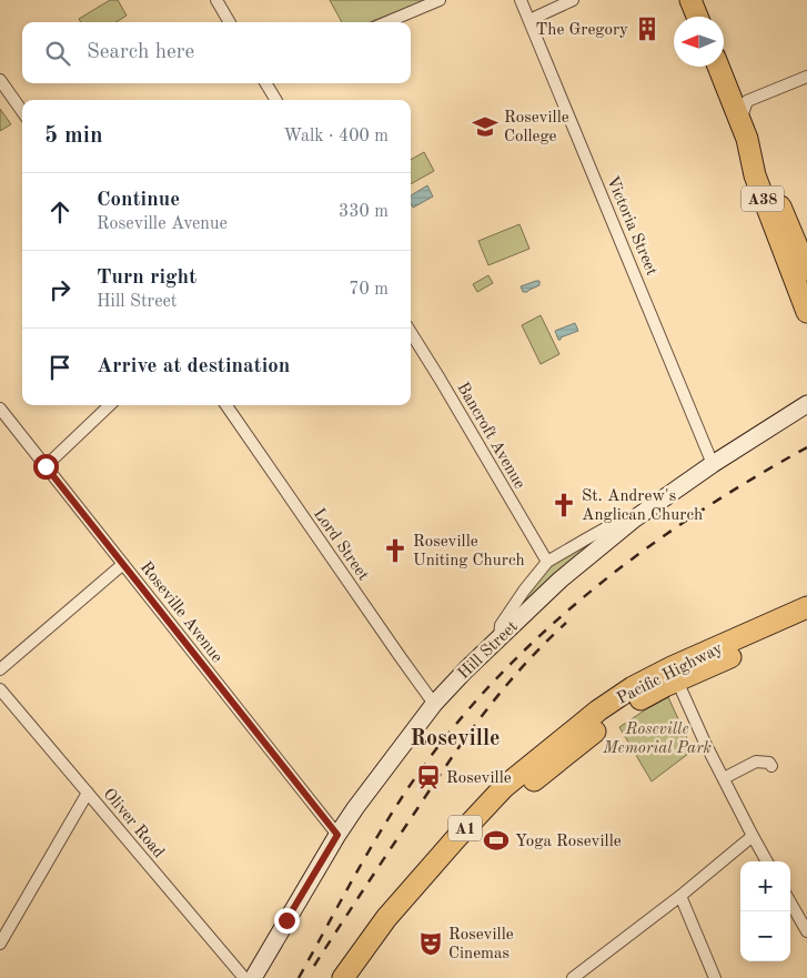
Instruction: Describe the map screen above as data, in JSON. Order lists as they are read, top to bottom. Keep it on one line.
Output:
{"streets":{"highway":["A38","Pacific Highway","A1"],"street":["Victoria Street","Bancroft Avenue","Lord Street","Roseville Avenue","Hill Street","Oliver Road"]},"crossings":[["Victoria Street","Hill Street"],["Lord Street","Hill Street"],["Roseville Avenue","Hill Street"]],"districts":["Roseville"],"parks":["Roseville Memorial Park"],"places":{"building":["The Gregory"],"school or university":["Roseville College"],"church":["St. Andrew's Anglican Church","Roseville Uniting Church"],"station":["Roseville"],"sports":["Yoga Roseville"],"theatre":["Roseville Cinemas"]},"north":"left","page":{"search":"Search here","heading":["5 min","Walk · 400 m"],"list":[["Continue","Roseville Avenue","330 m"],["Turn right","Hill Street","70 m"],"Arrive at destination"],"map_buttons":["+","−"]}}
